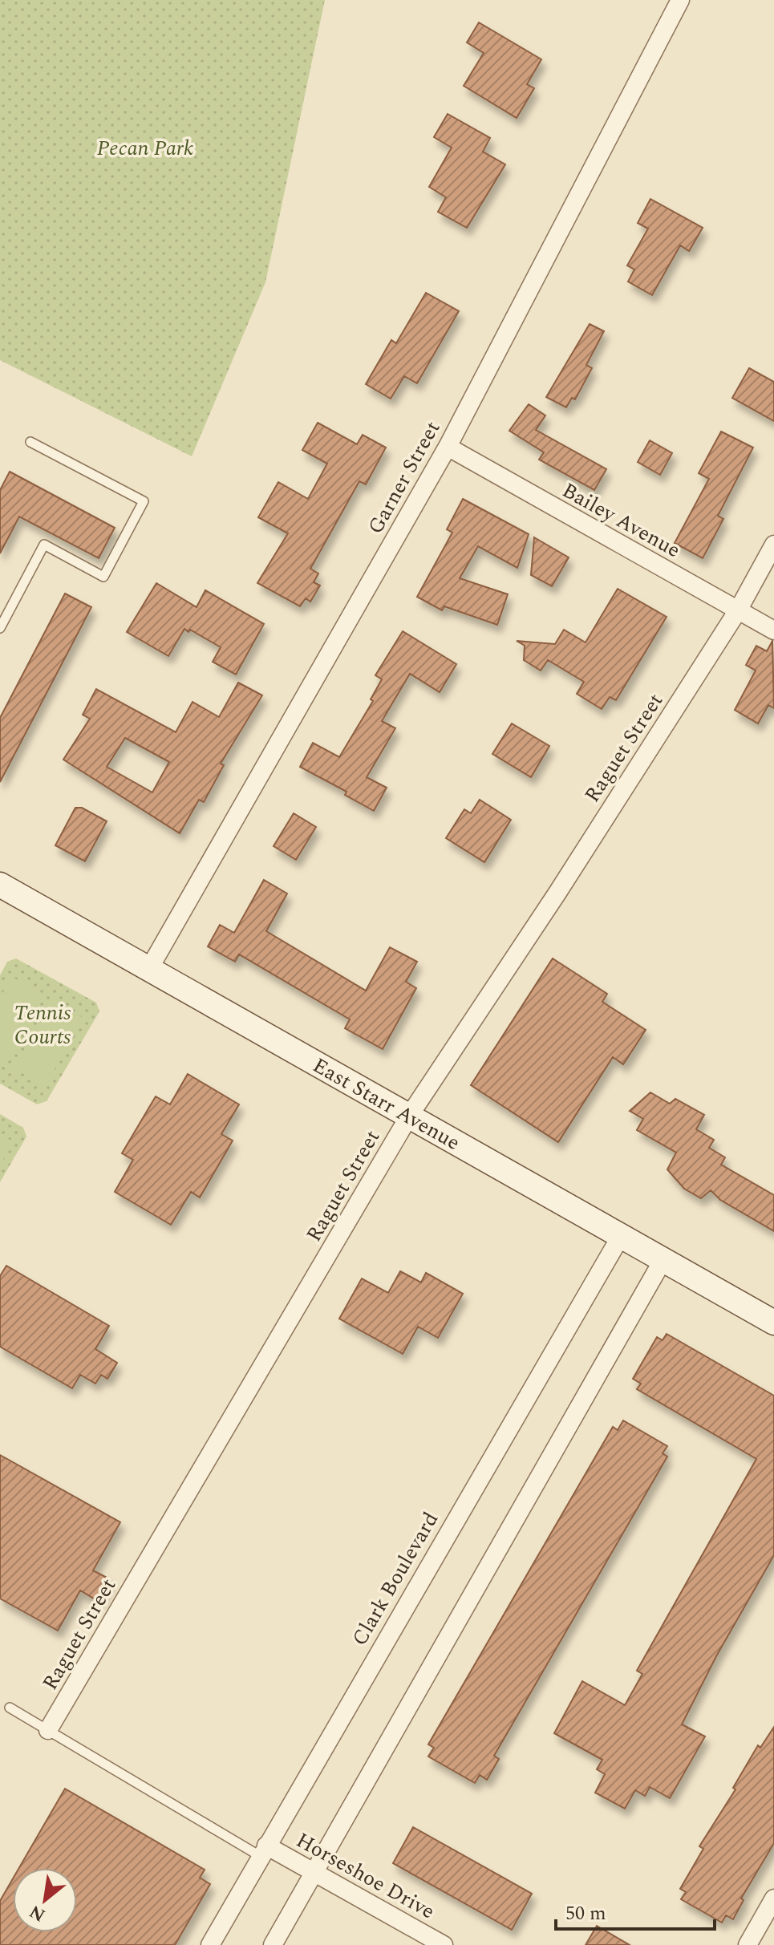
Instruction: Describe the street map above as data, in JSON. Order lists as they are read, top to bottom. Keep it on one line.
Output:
{"streets":{"main road":["East Starr Avenue"],"street":["Garner Street","Bailey Avenue","Raguet Street","Clark Boulevard","Horseshoe Drive"]},"crossings":[["Garner Street","Bailey Avenue"],["Garner Street","East Starr Avenue"],["Bailey Avenue","Raguet Street"],["Raguet Street","East Starr Avenue"],["East Starr Avenue","Clark Boulevard"],["Clark Boulevard","Horseshoe Drive"]],"parks":["Pecan Park","Tennis Courts"],"scale_bar":"50 m","north":"bottom left"}
